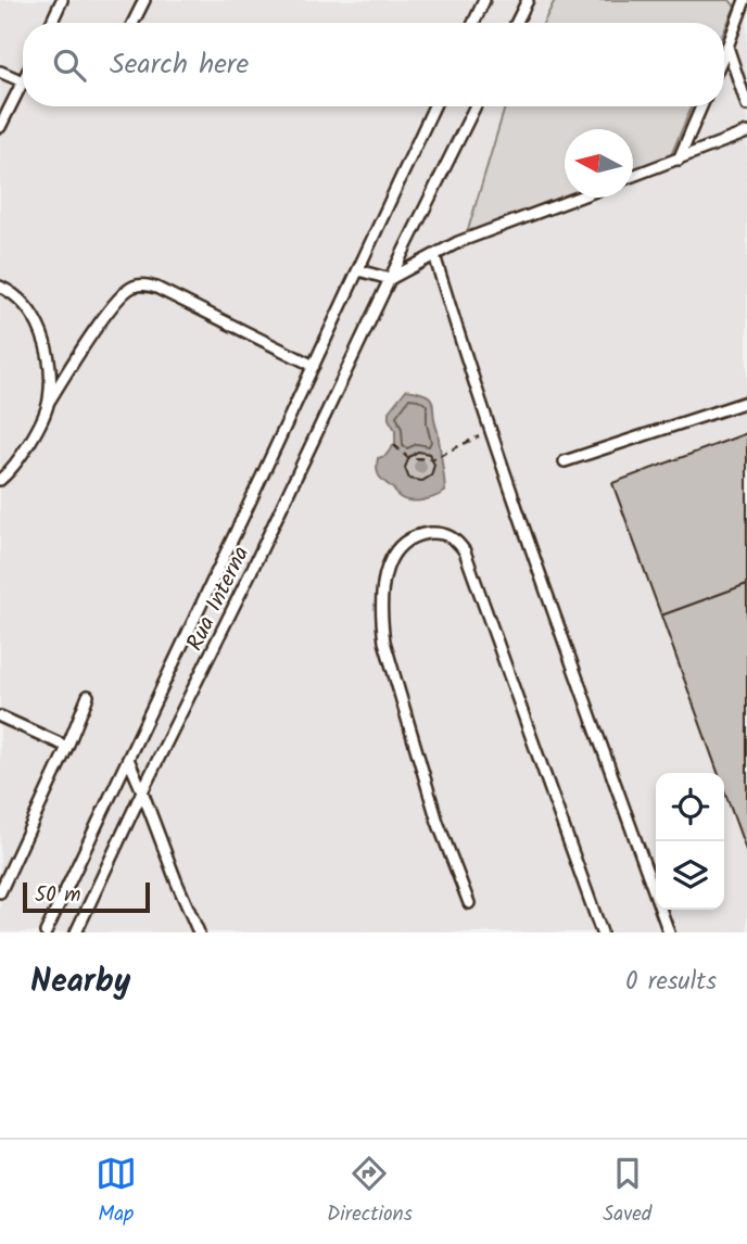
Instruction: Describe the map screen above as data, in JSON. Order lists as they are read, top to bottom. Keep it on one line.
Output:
{"streets":{"lane":["Rua Interna"]},"scale_bar":"50 m","north":"left","page":{"search":"Search here","scale":"50 m","heading":["Nearby","0 results"],"nav":["Map","Directions","Saved"]}}
